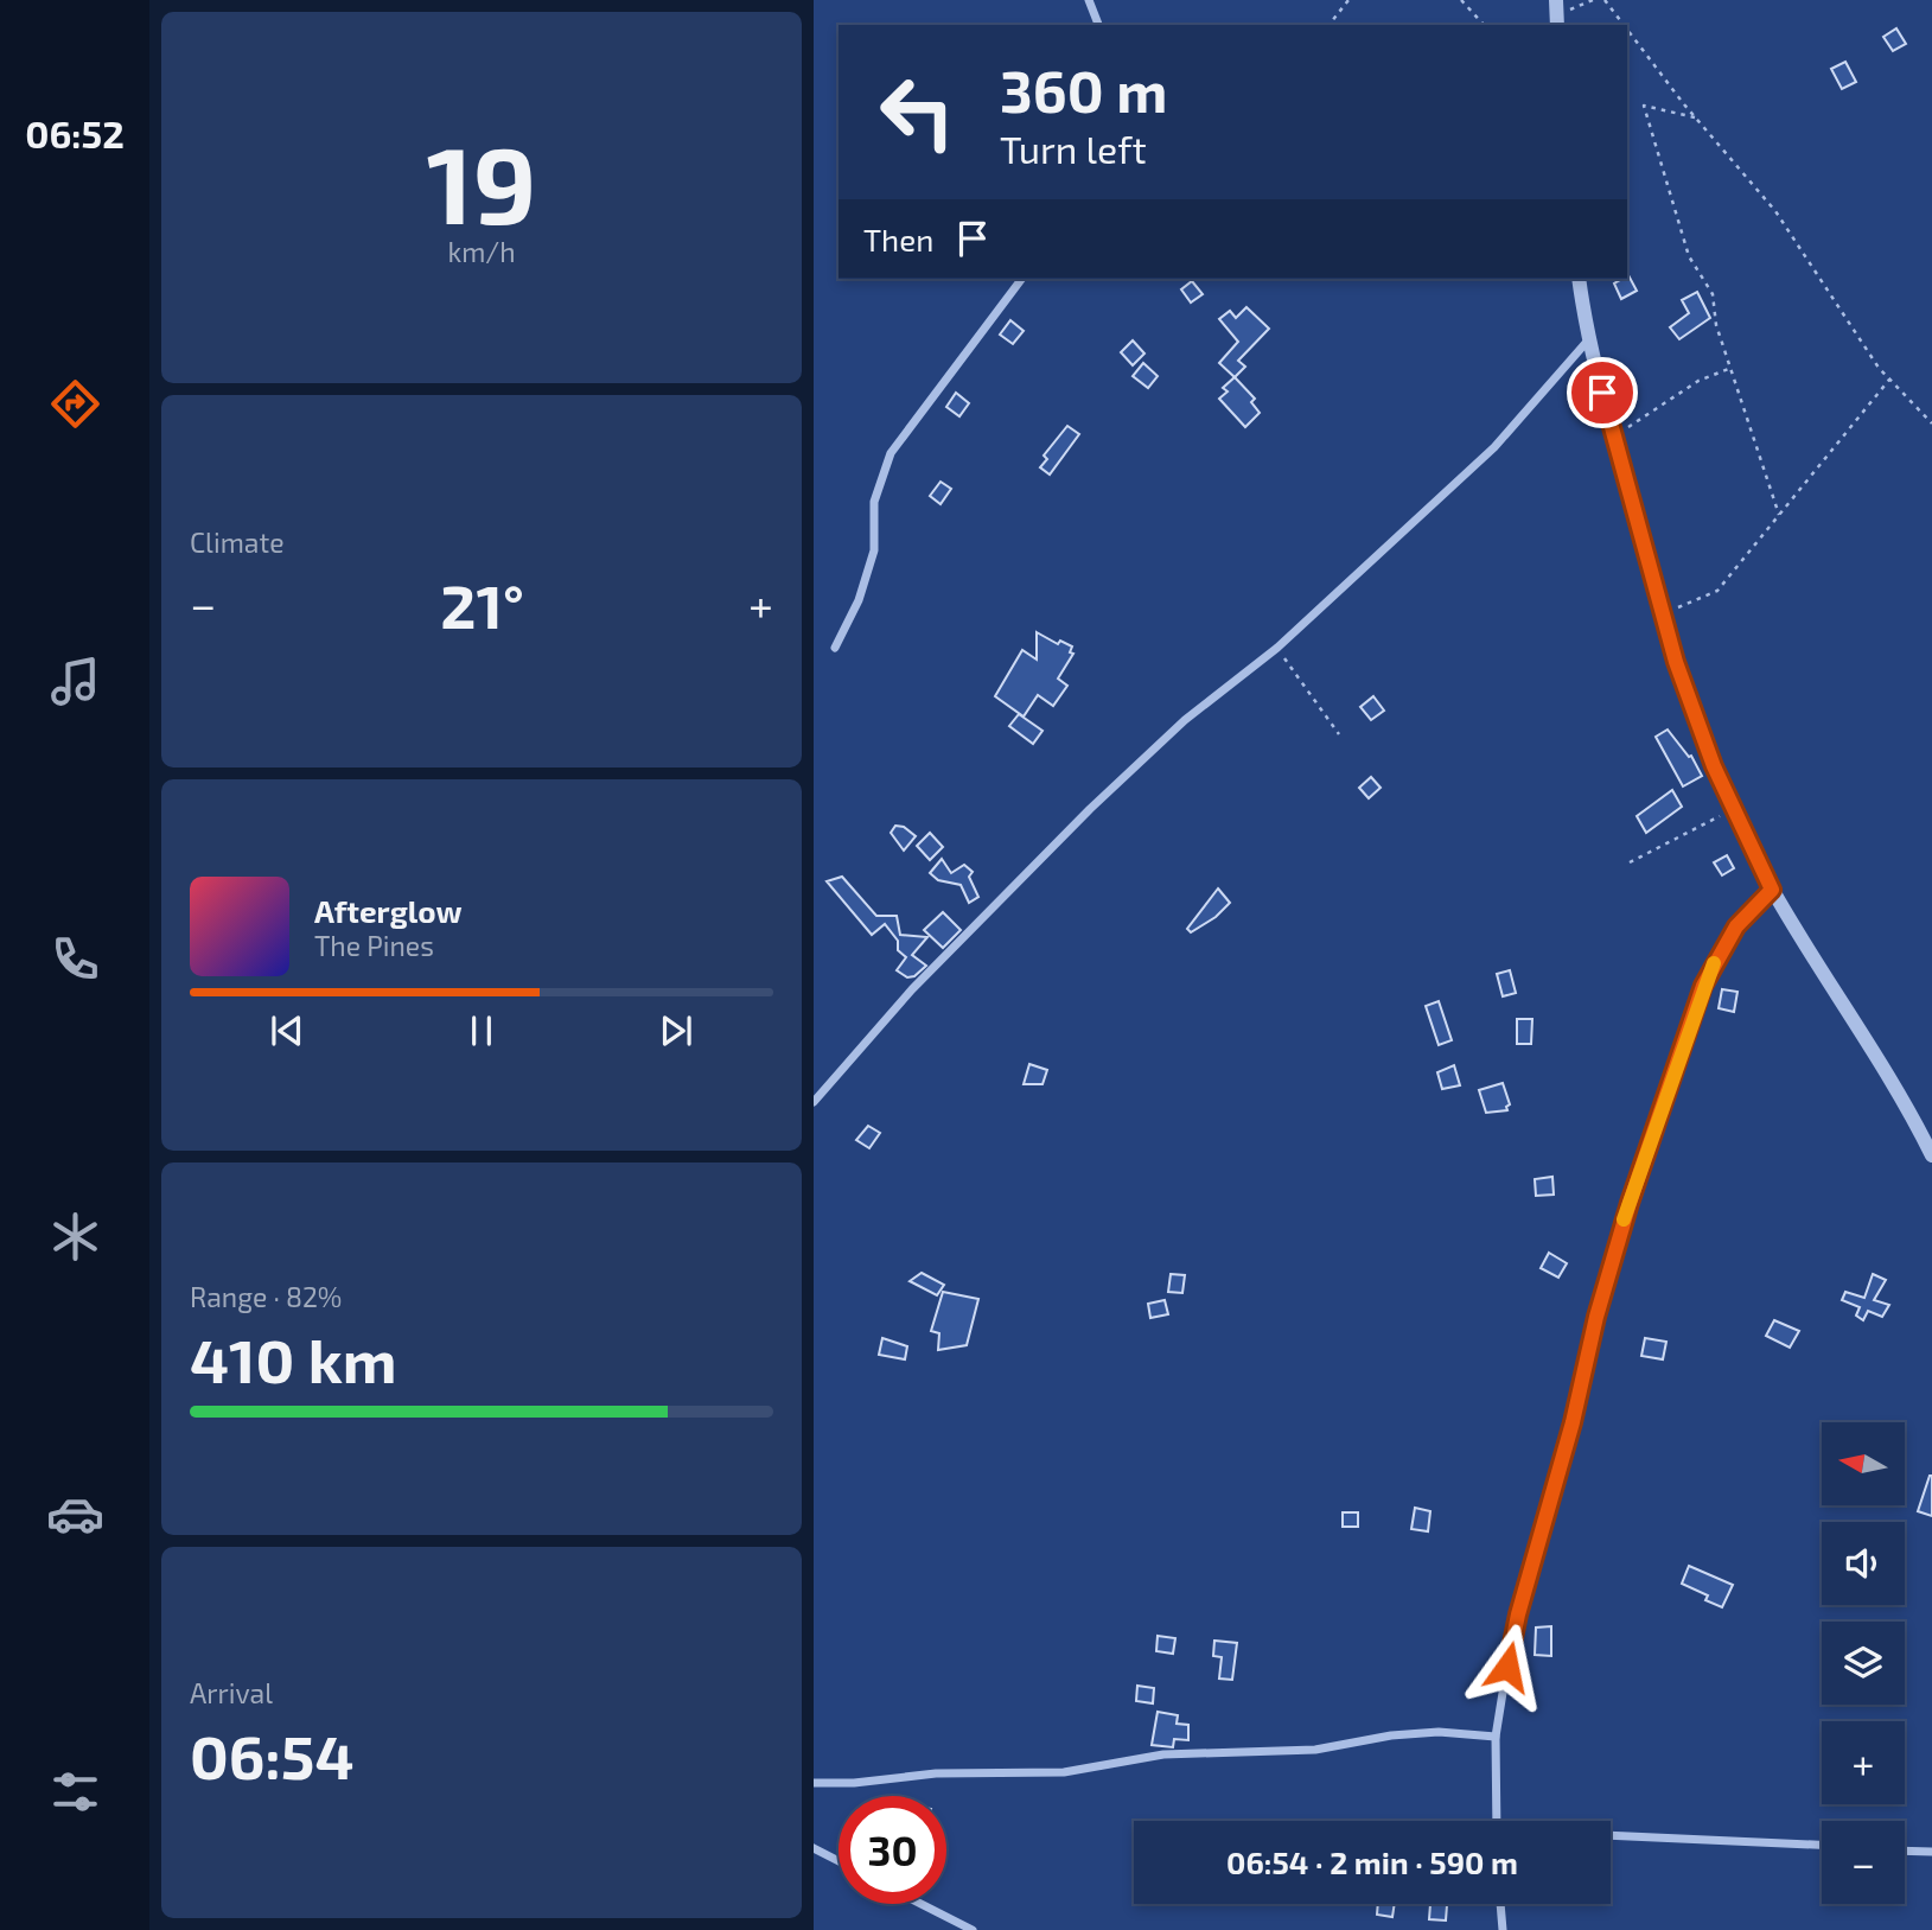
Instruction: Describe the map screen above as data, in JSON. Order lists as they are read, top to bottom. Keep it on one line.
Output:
{"north":"left","page":{"tabs":"06:52","tile":[["19","km/h"],"Climate",["Range · 82%","410 km"],["Arrival","06:54"]],"turn":["360 m","Turn left"],"then":"Then","heat":["−","21°","+"],"song":["Afterglow","The Pines"],"map_buttons":["+","−"],"limit":"30","trip":"06:54 · 2 min · 590 m"}}
